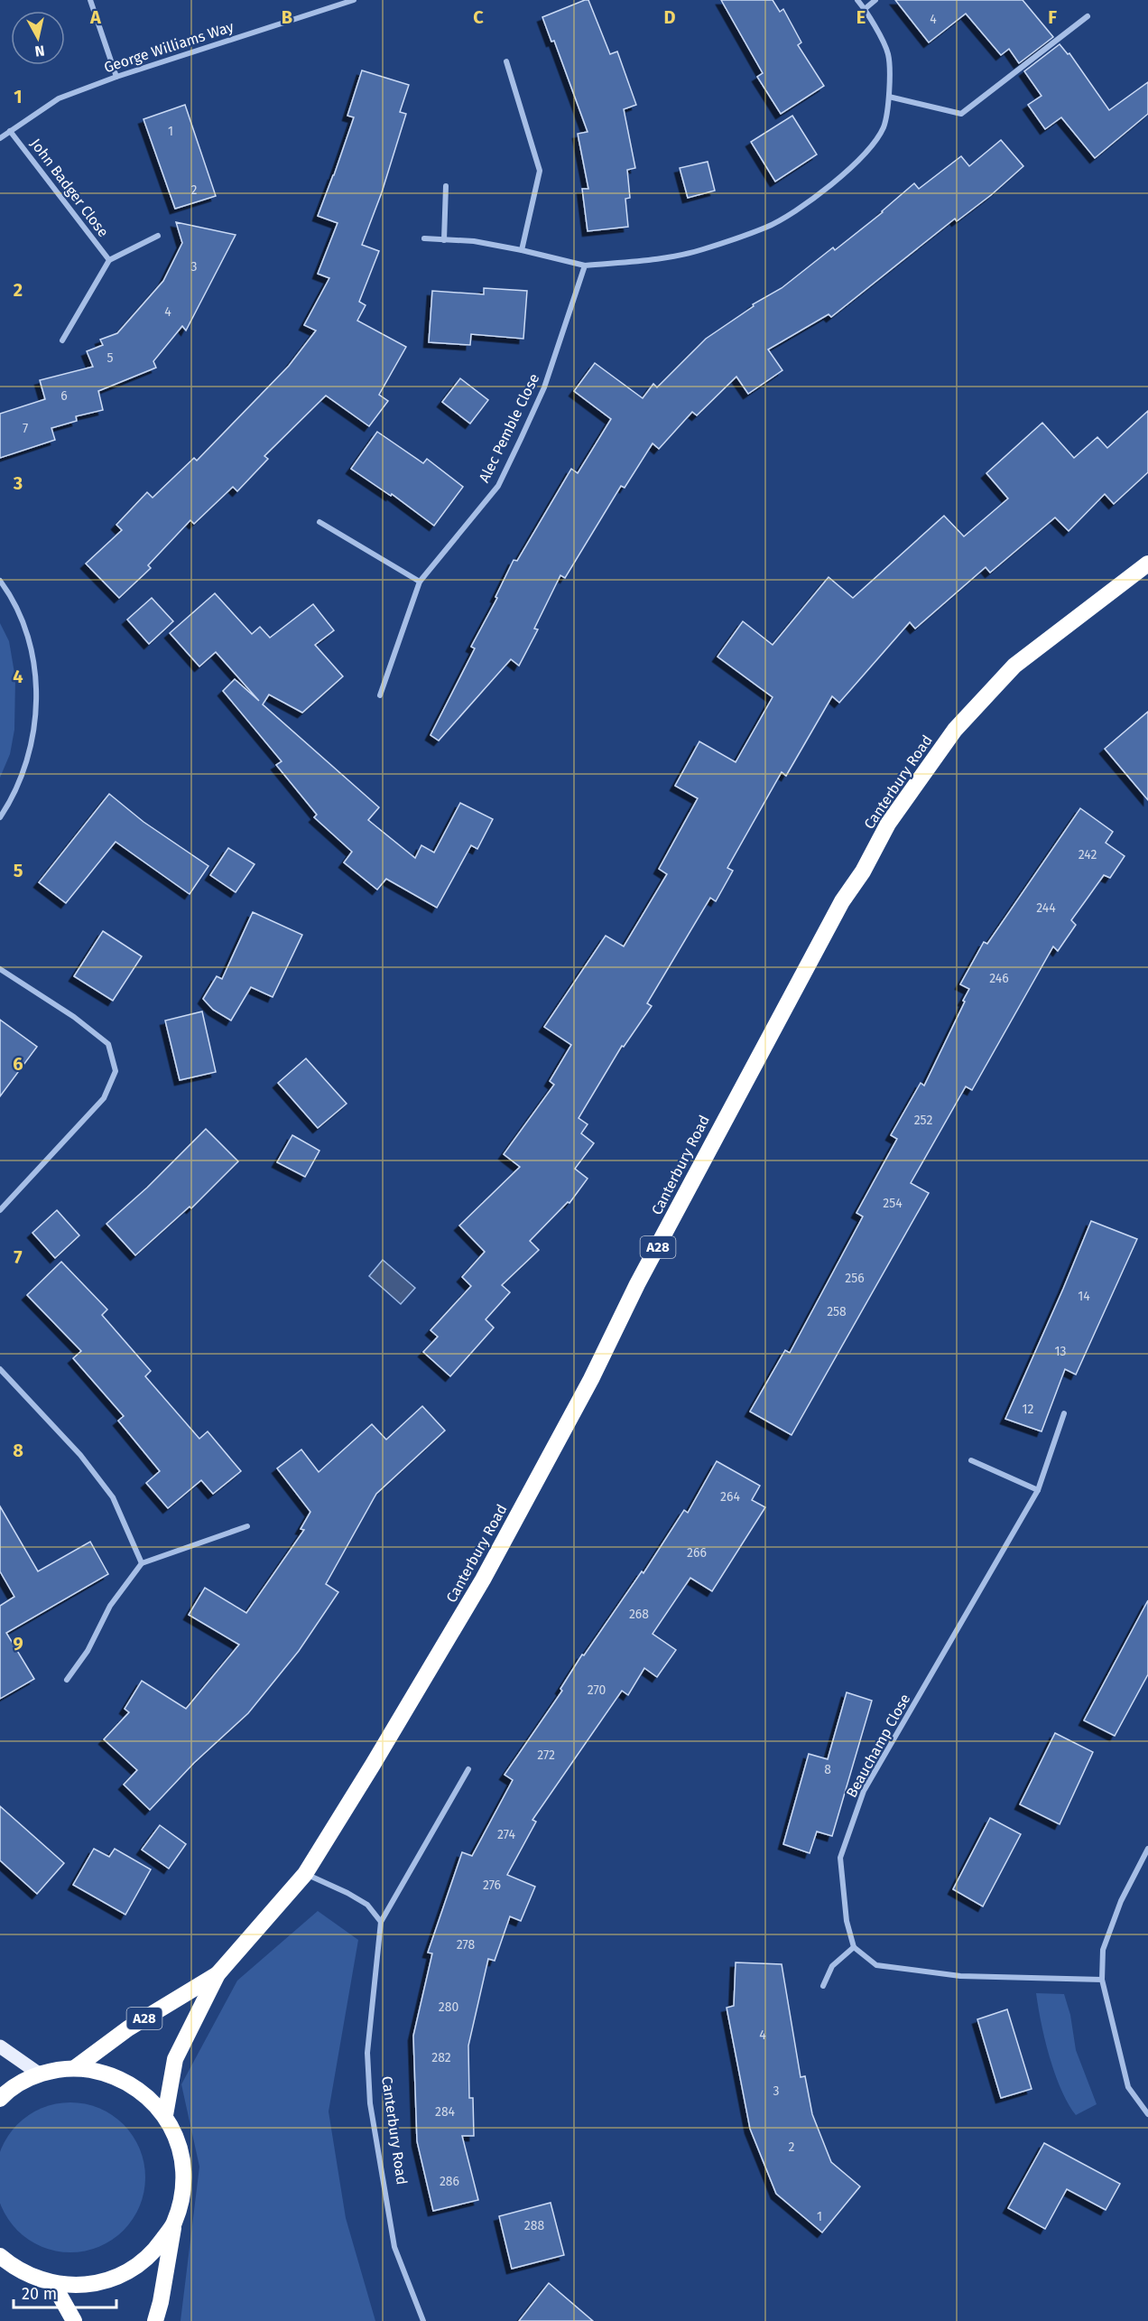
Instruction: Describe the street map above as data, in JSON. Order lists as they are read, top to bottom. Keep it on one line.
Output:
{"streets":{"highway":["Canterbury Road","A28"],"street":["George Williams Way","John Badger Close","Alec Pemble Close","Beauchamp Close"]},"crossings":[["George Williams Way","John Badger Close"]],"house_numbers":["4","1","2","3","4","5","6","7","242","244","246","252","254","256","14","258","13","12","264","266","268","270","272","8","274","276","278","280","4","282","3","284","2","286","1","288"],"scale_bar":"20 m","north":"bottom","grid":{"columns":["A","B","C","D","E","F"],"rows":["1","2","3","4","5","6","7","8","9"]}}
